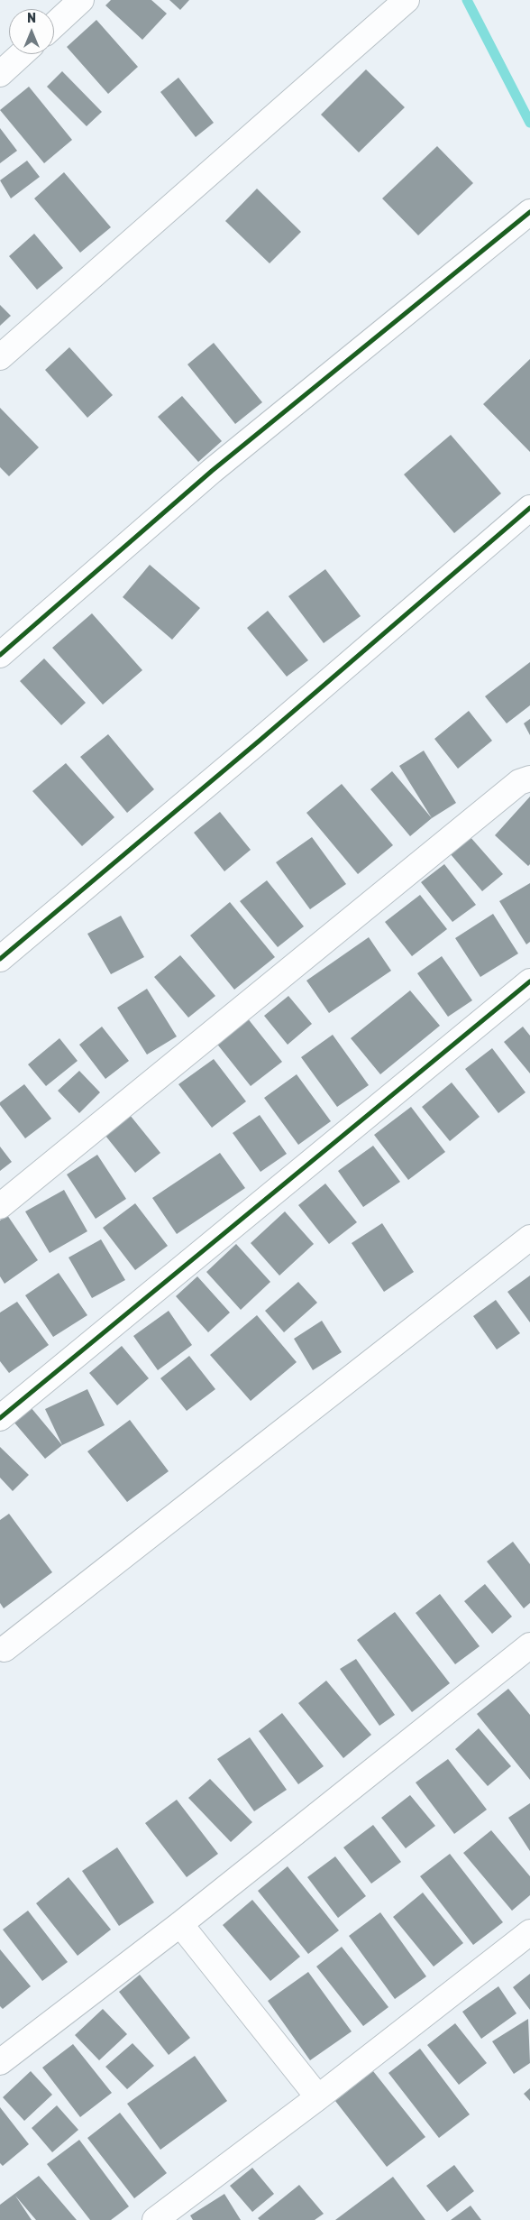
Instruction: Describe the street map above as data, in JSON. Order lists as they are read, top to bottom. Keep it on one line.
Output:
{"north":"top"}
